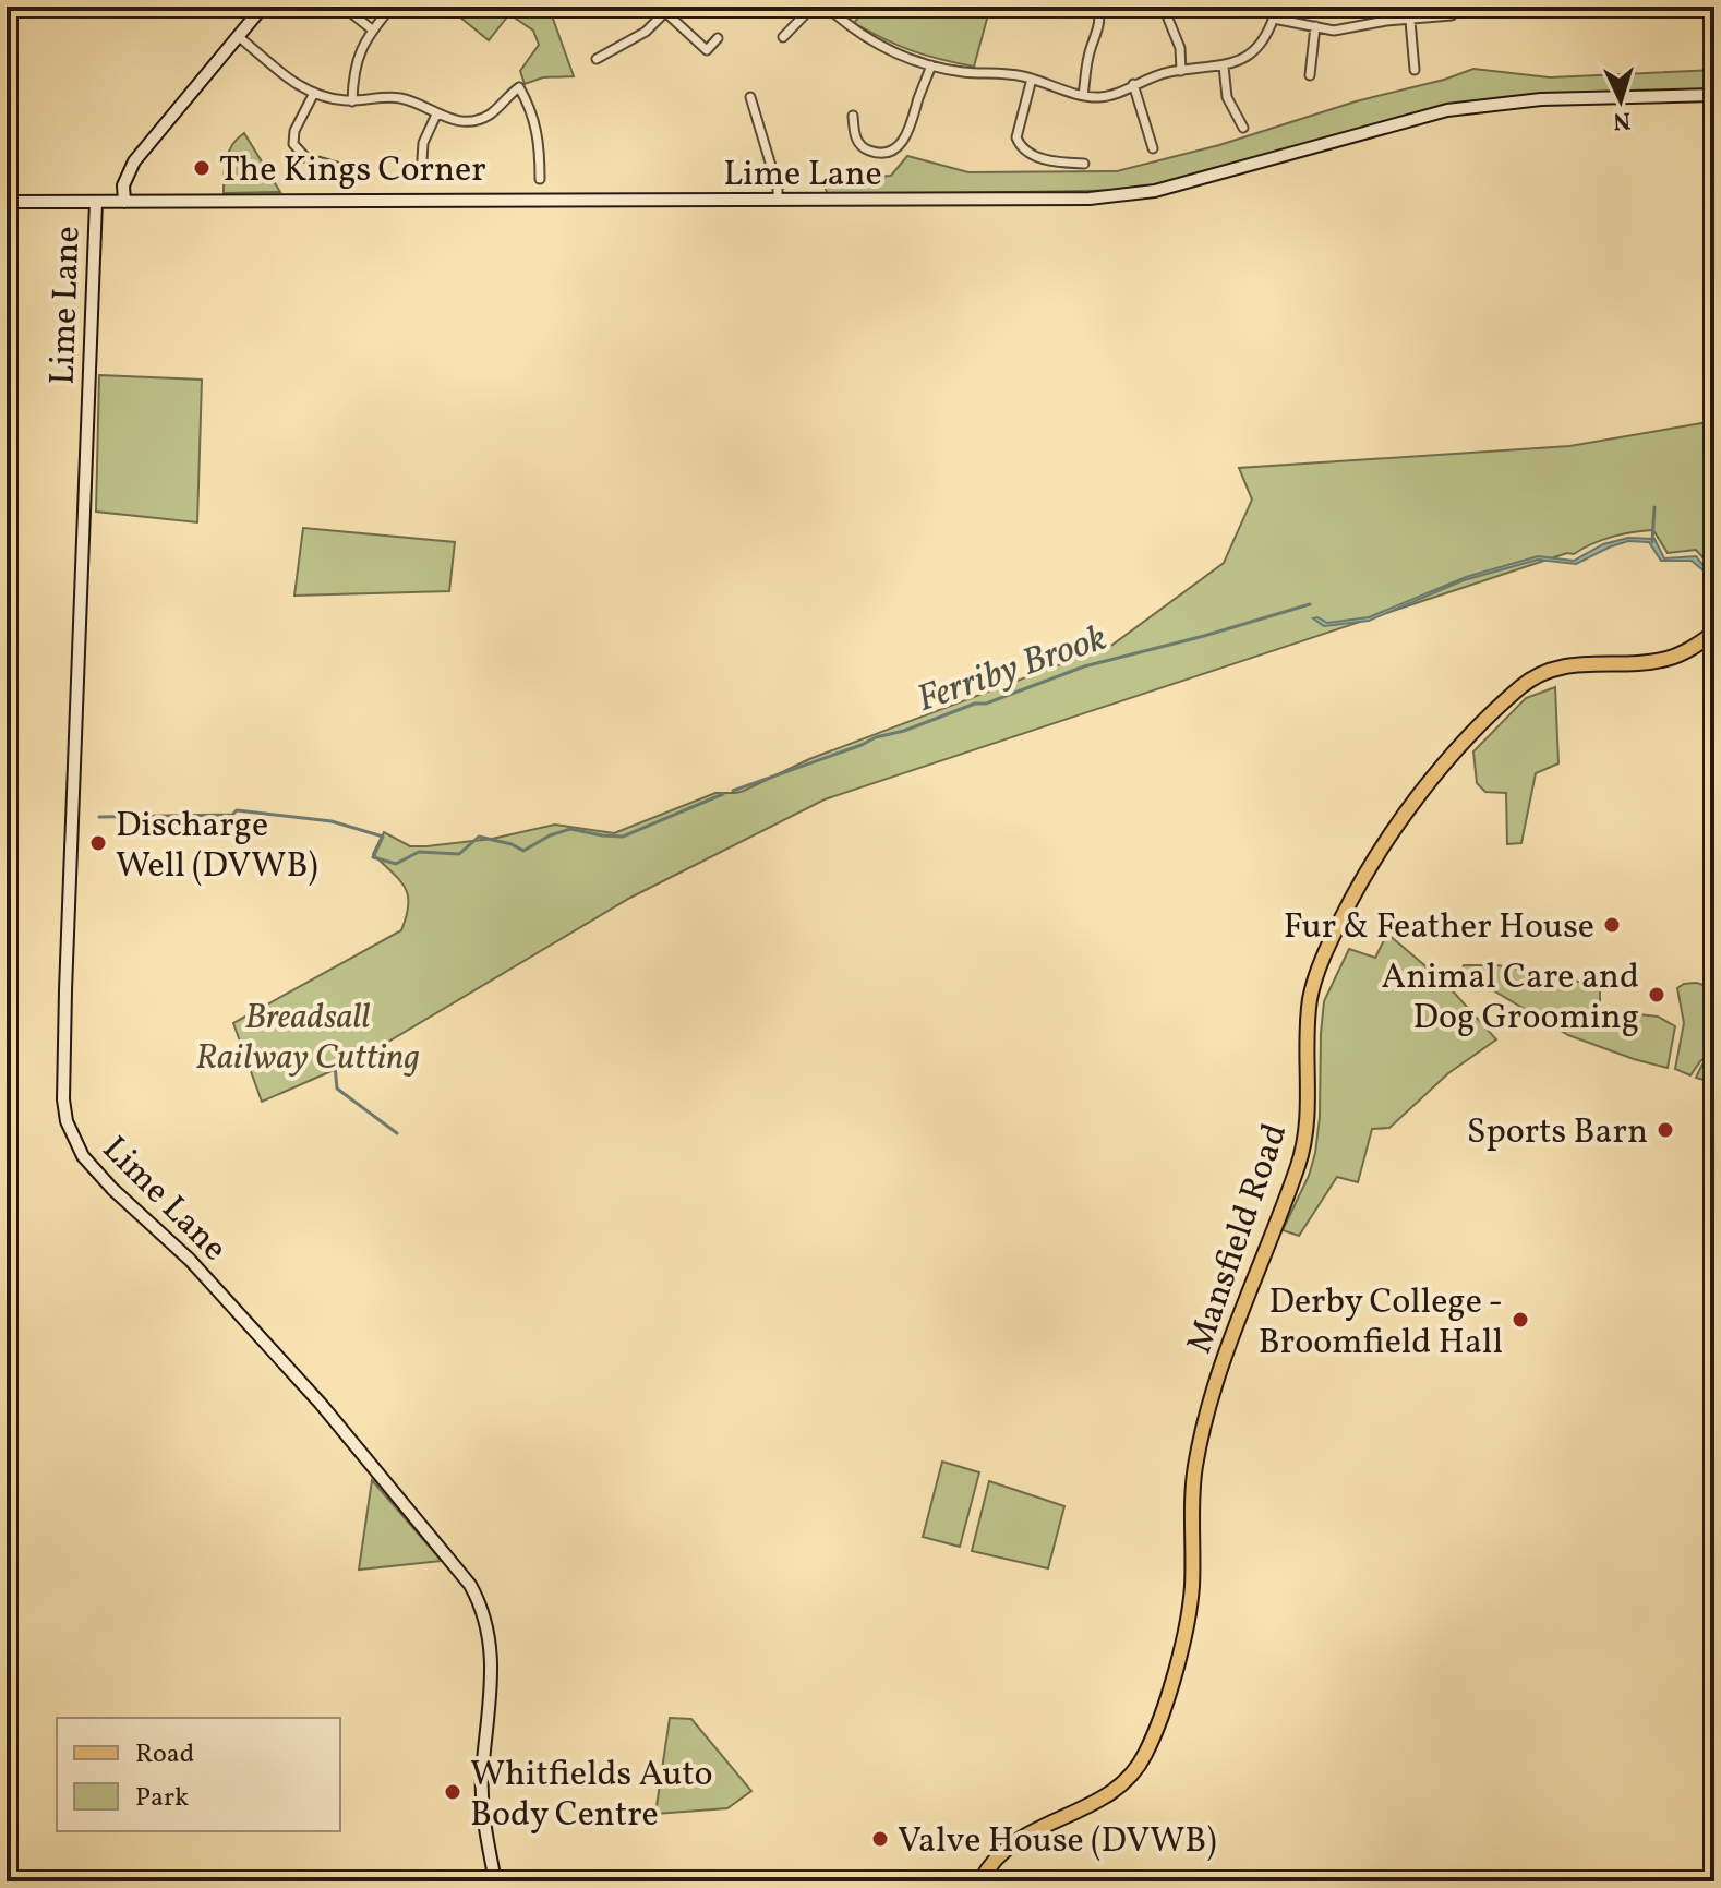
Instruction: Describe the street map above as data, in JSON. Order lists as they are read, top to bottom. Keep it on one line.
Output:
{"streets":{"main road":["Mansfield Road"],"street":["Lime Lane"]},"water":["Ferriby Brook"],"parks":["Breadsall Railway Cutting"],"places":["The Kings Corner","Discharge Well (DVWB)","Fur & Feather House","Animal Care and Dog Grooming","Sports Barn","Derby College - Broomfield Hall","Whitfields Auto Body Centre","Valve House (DVWB)"],"legend":["Road","Park"],"north":"bottom"}
